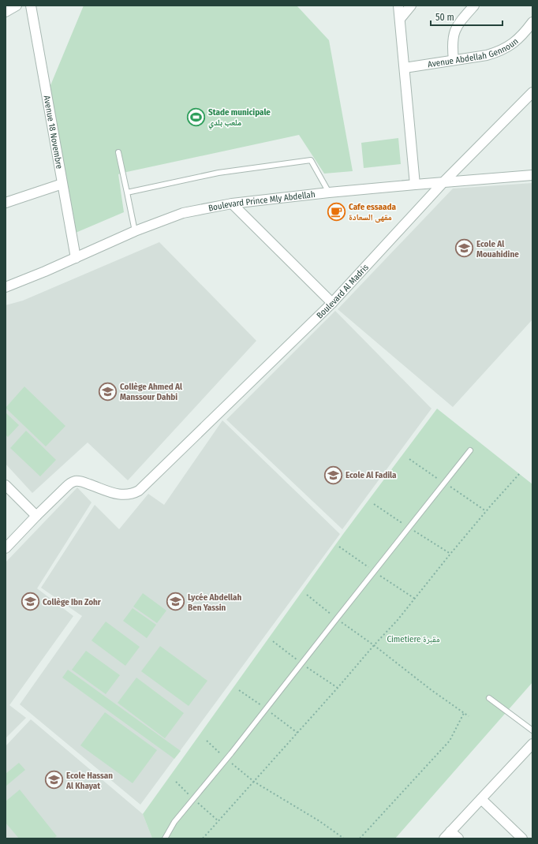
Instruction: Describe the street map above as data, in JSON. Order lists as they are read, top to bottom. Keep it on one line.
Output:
{"streets":{"street":["Avenue Abdellah Gennoun","Avenue 18 Novembre","Boulevard Prince Mly Abdellah","Boulevard Al Madris"]},"crossings":[["Avenue 18 Novembre","Boulevard Prince Mly Abdellah"],["Boulevard Prince Mly Abdellah","Boulevard Al Madris"]],"parks":["Cimetiere مقبرة"],"places":{"sports":["Stade municipale ملعب بلدي"],"cafe":["Cafe essaada مقهى السعادة"],"school or university":["Ecole Al Mouahidine","Collège Ahmed Al Manssour Dahbi","Ecole Al Fadila","Collège Ibn Zohr","Lycée Abdellah Ben Yassin","Ecole Hassan Al Khayat"]},"scale_bar":"50 m"}
